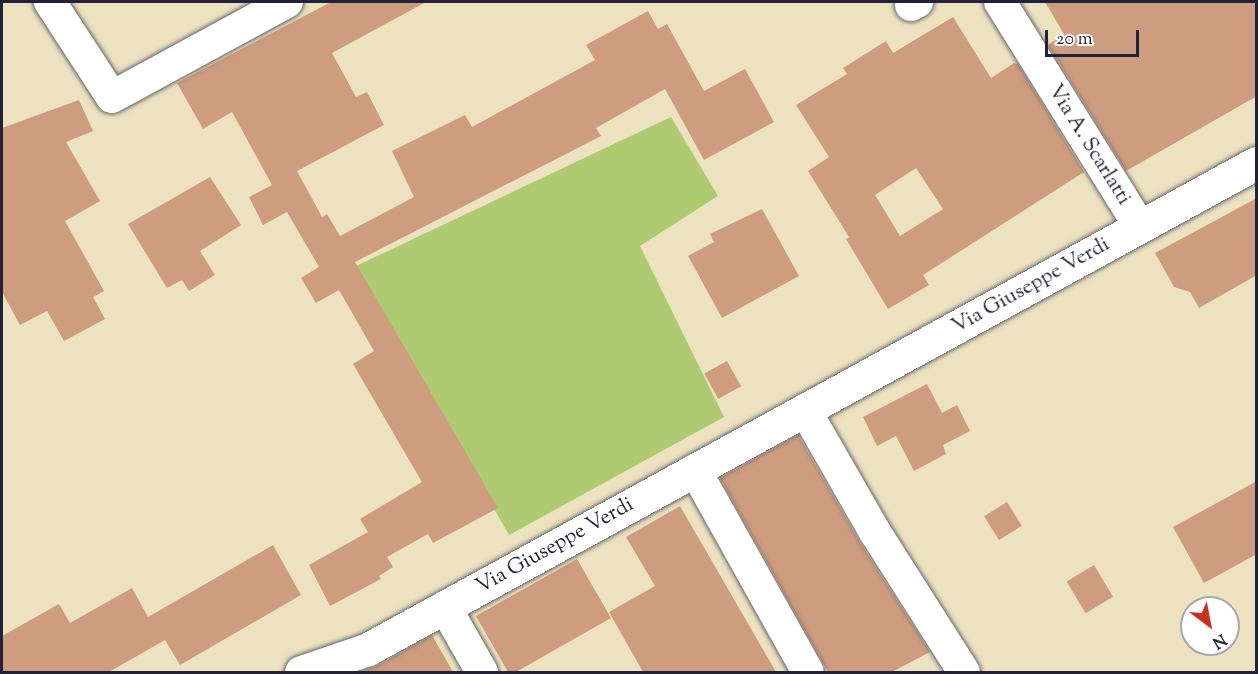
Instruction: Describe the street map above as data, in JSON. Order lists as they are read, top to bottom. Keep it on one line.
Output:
{"streets":{"street":["Via A. Scarlatti","Via Giuseppe Verdi"]},"crossings":[["Via A. Scarlatti","Via Giuseppe Verdi"]],"scale_bar":"20 m","north":"bottom right"}
